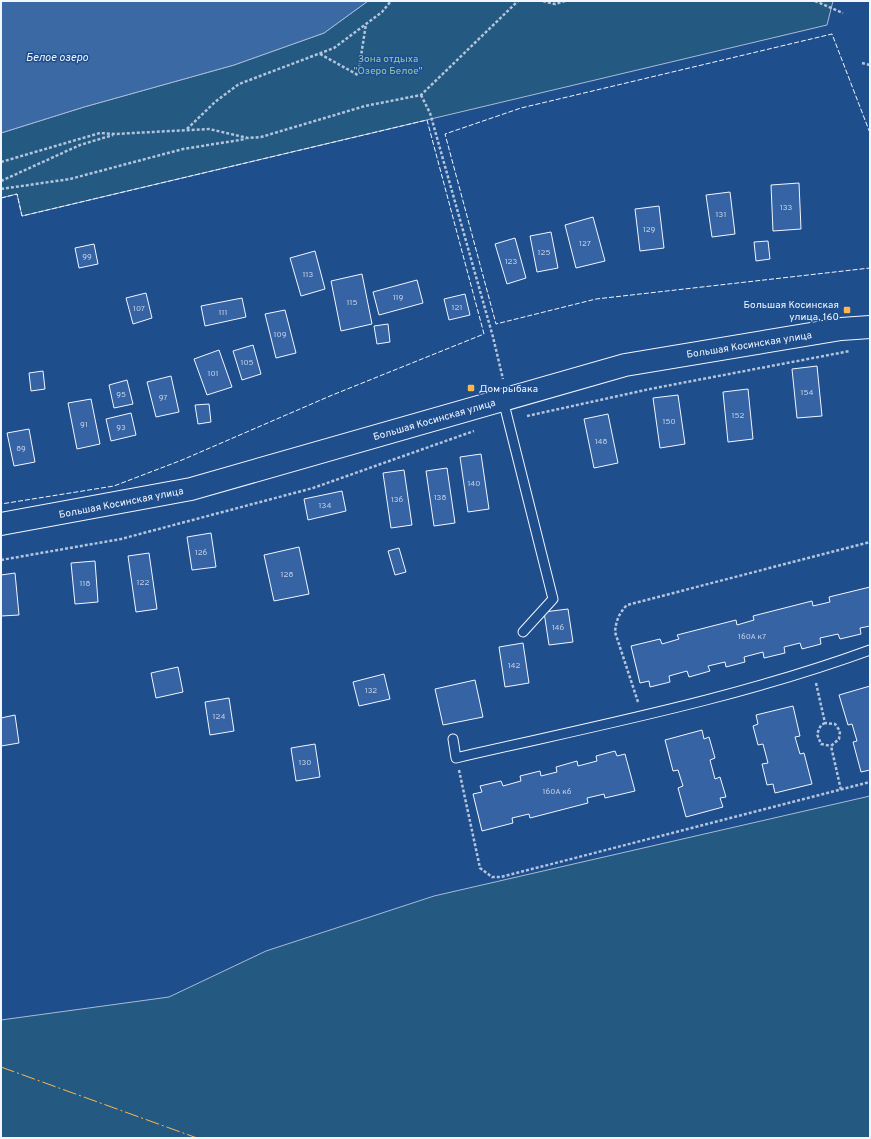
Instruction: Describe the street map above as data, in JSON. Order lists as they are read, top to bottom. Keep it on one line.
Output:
{"streets":{"street":["Большая Косинская улица"]},"water":["Белое озеро"],"parks":["Зона отдыха \"Озеро Белое\""],"places":{"transit":["Большая Косинская улица, 160","Дом рыбака"]},"house_numbers":["133","131","129","127","125","99","123","113","119","115","121","107","111","109","105","101","154","95","97","152","150","91","93","148","89","140","138","136","134","126","128","122","118","146","160А к7","142","132","124","130","160А к6"]}
